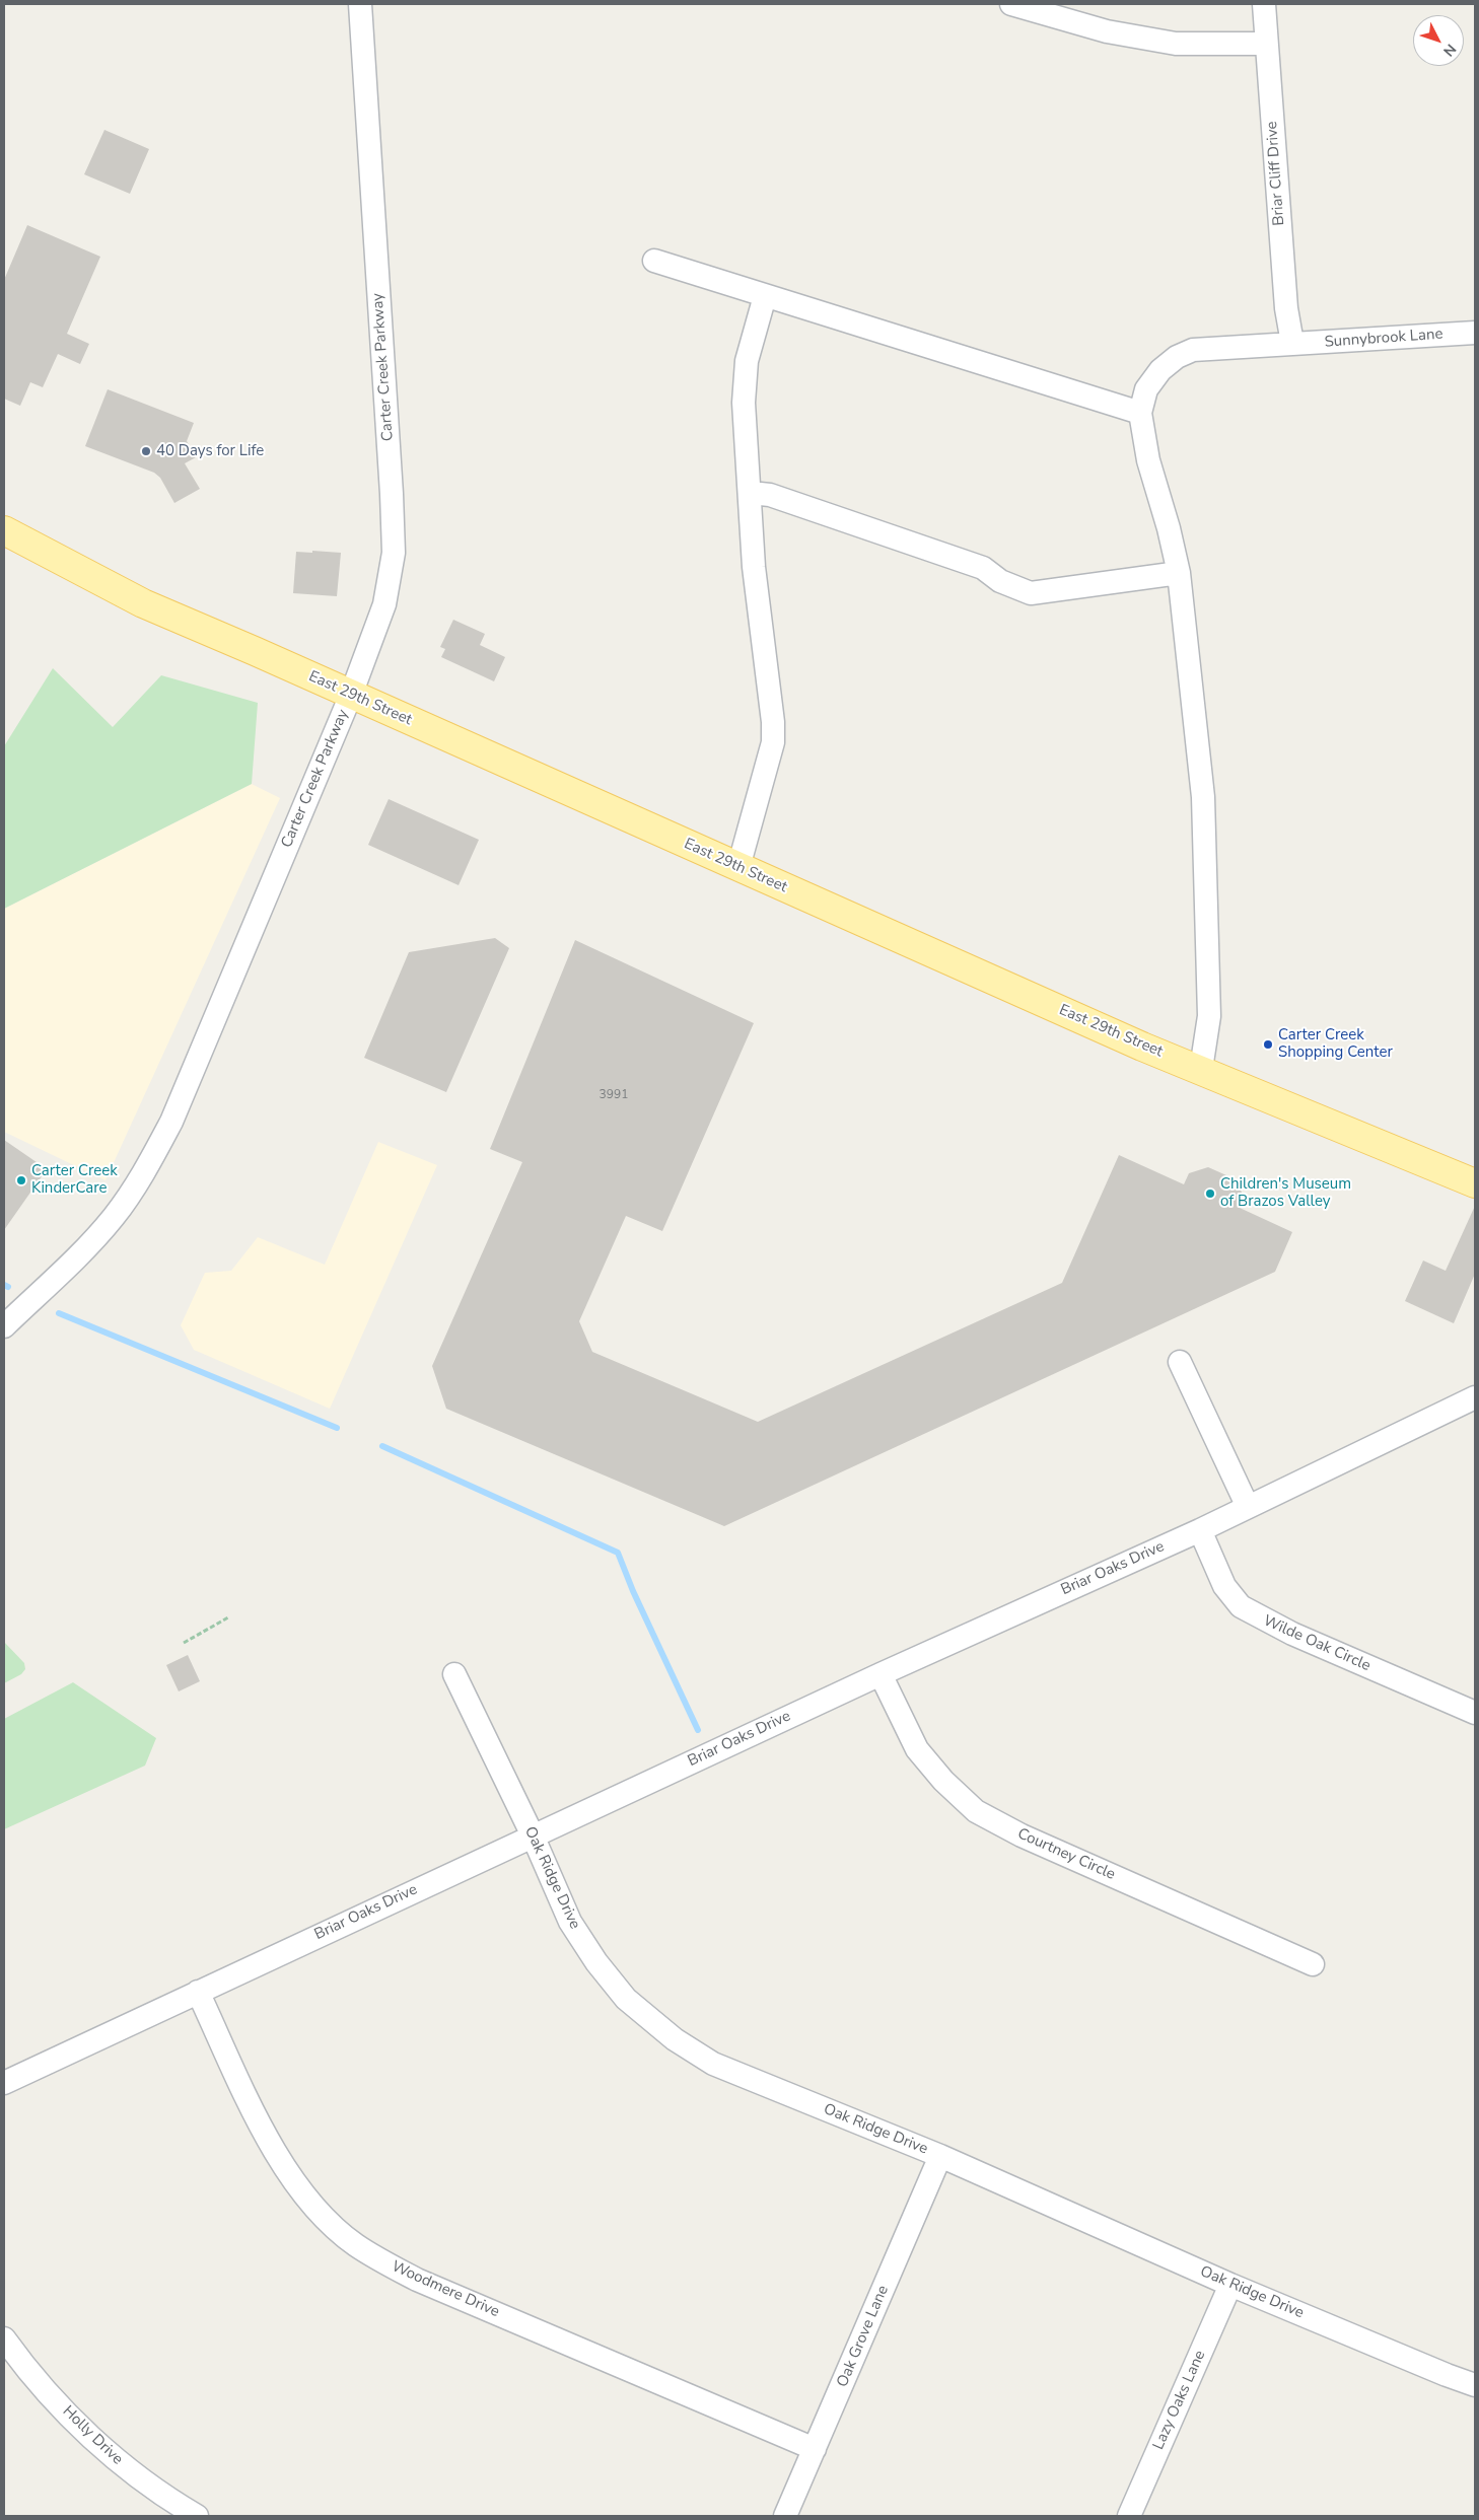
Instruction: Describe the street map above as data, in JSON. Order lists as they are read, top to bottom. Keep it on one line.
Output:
{"streets":{"main road":["East 29th Street"],"street":["Briar Cliff Drive","Sunnybrook Lane","Carter Creek Parkway","Briar Oaks Drive","Wilde Oak Circle","Courtney Circle","Oak Ridge Drive","Woodmere Drive","Oak Grove Lane","Lazy Oaks Lane","Holly Drive"]},"crossings":[["Briar Cliff Drive","Sunnybrook Lane"],["Carter Creek Parkway","East 29th Street"],["Briar Oaks Drive","Wilde Oak Circle"],["Briar Oaks Drive","Courtney Circle"],["Briar Oaks Drive","Oak Ridge Drive"],["Briar Oaks Drive","Woodmere Drive"],["Oak Ridge Drive","Oak Grove Lane"],["Oak Ridge Drive","Lazy Oaks Lane"],["Woodmere Drive","Oak Grove Lane"]],"places":["40 Days for Life","Carter Creek Shopping Center","Carter Creek KinderCare","Children's Museum of Brazos Valley"],"house_numbers":["3991"],"north":"bottom right"}
